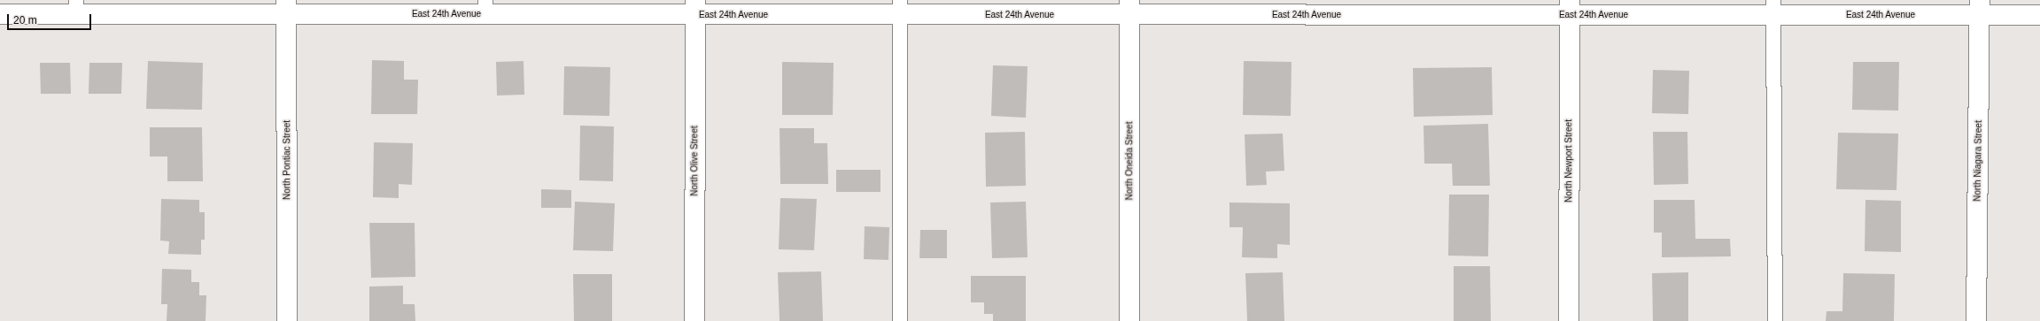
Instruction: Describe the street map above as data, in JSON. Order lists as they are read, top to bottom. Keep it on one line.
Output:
{"streets":{"street":["East 24th Avenue","North Pontiac Street","North Olive Street","North Oneida Street","North Newport Street","North Niagara Street"]},"crossings":[["East 24th Avenue","North Pontiac Street"],["East 24th Avenue","North Olive Street"],["East 24th Avenue","North Oneida Street"],["East 24th Avenue","North Newport Street"],["East 24th Avenue","North Niagara Street"]],"scale_bar":"20 m"}
